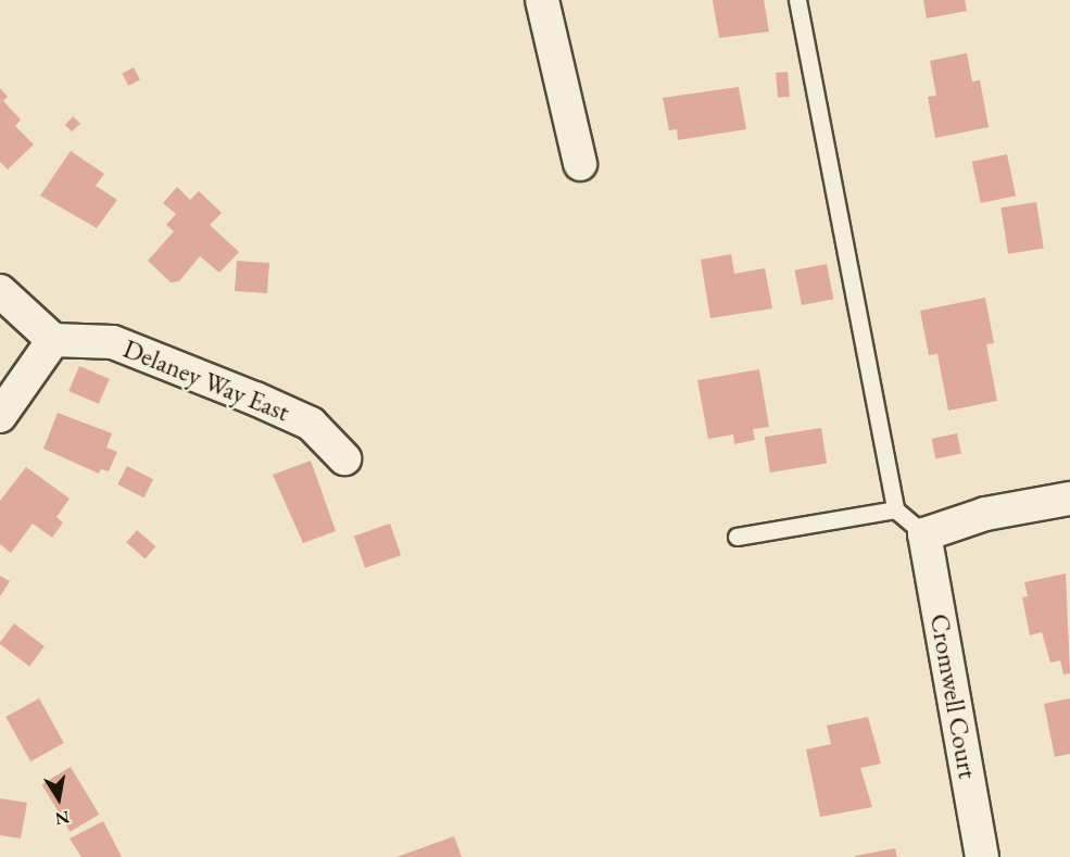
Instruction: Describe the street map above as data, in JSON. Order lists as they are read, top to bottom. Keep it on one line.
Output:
{"streets":{"street":["Delaney Way East","Cromwell Court"]},"north":"bottom"}
